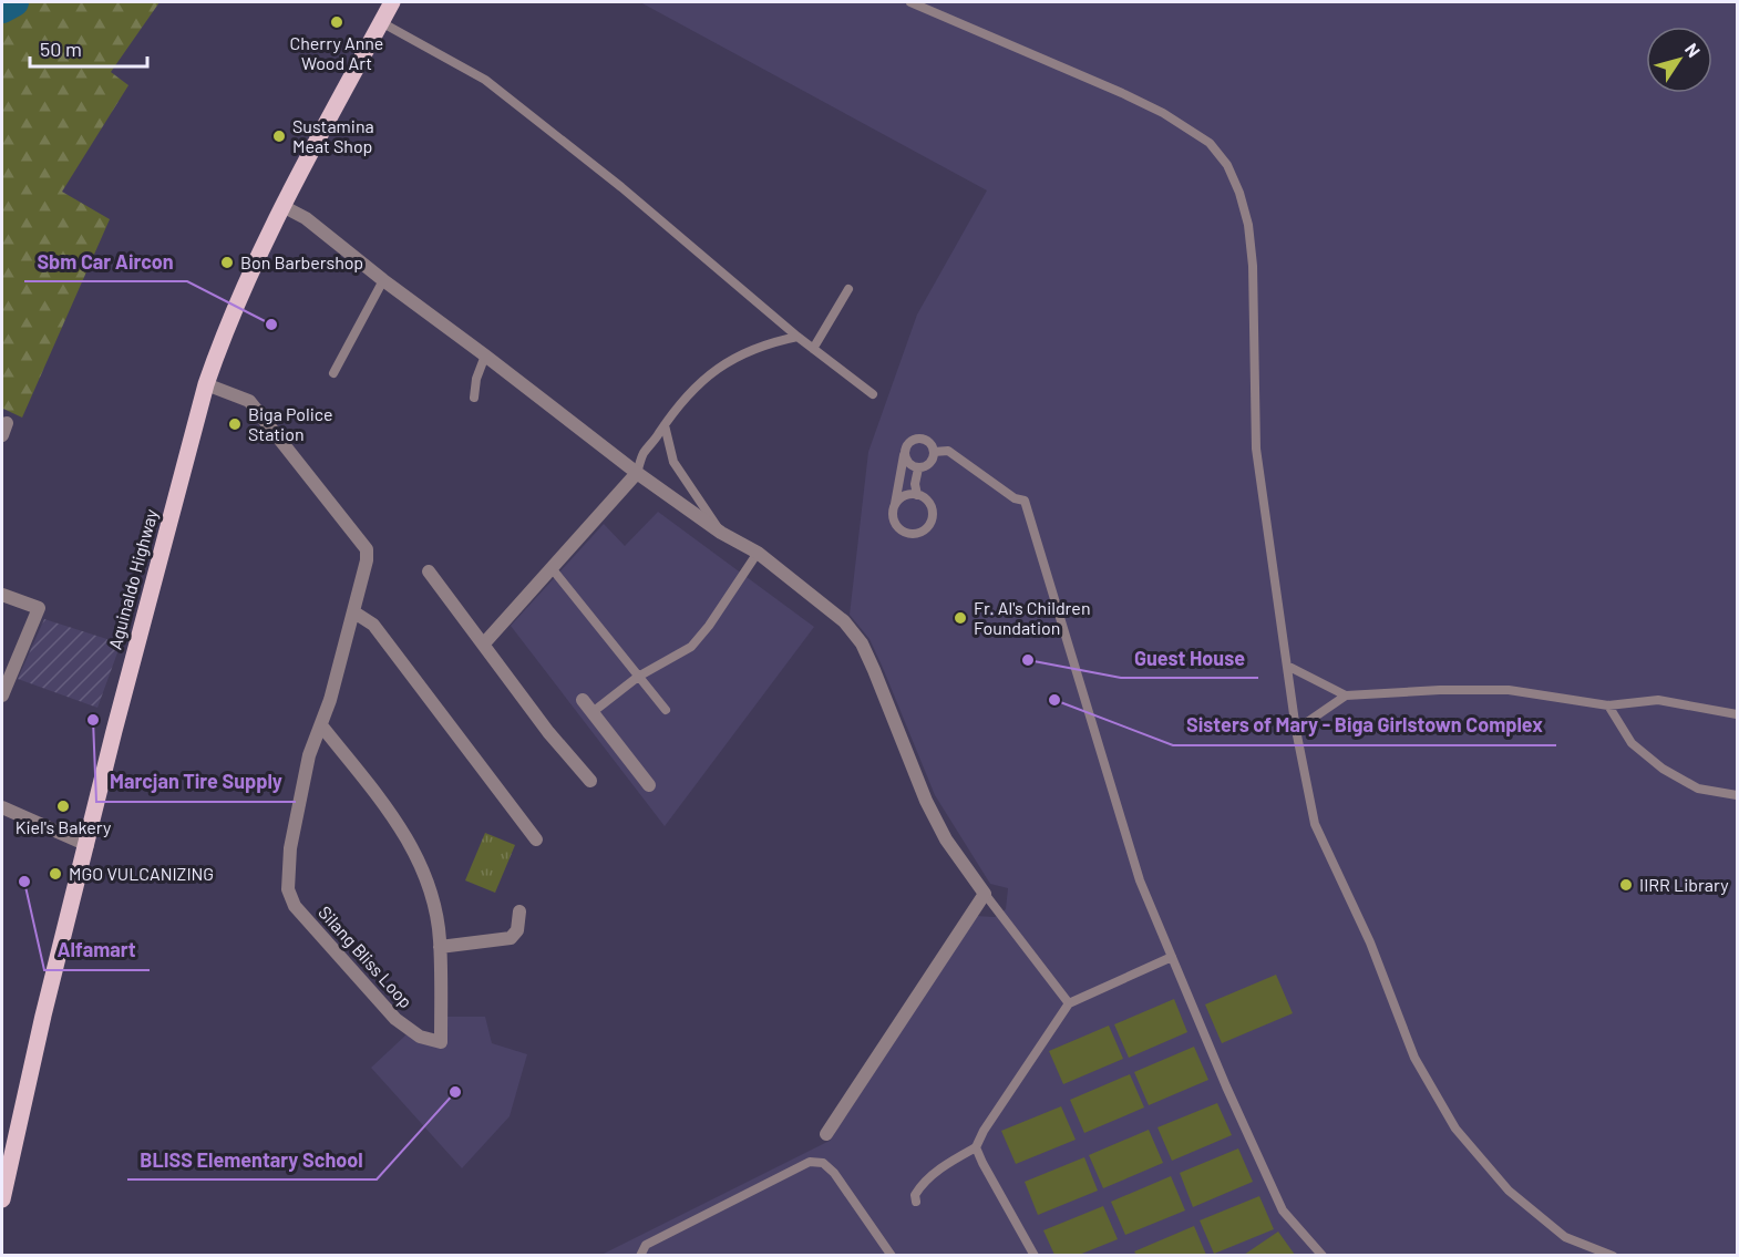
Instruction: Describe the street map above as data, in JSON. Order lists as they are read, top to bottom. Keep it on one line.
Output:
{"streets":{"main road":["Aguinaldo Highway"],"street":["Silang Bliss Loop"]},"places":["Cherry Anne Wood Art","Sustamina Meat Shop","Bon Barbershop","Sbm Car Aircon","Biga Police Station","Fr. Al's Children Foundation","Guest House","Sisters of Mary - Biga Girlstown Complex","Marcjan Tire Supply","Kiel's Bakery","MGO VULCANIZING","Alfamart","IIRR Library","BLISS Elementary School"],"scale_bar":"50 m","north":"top right"}
